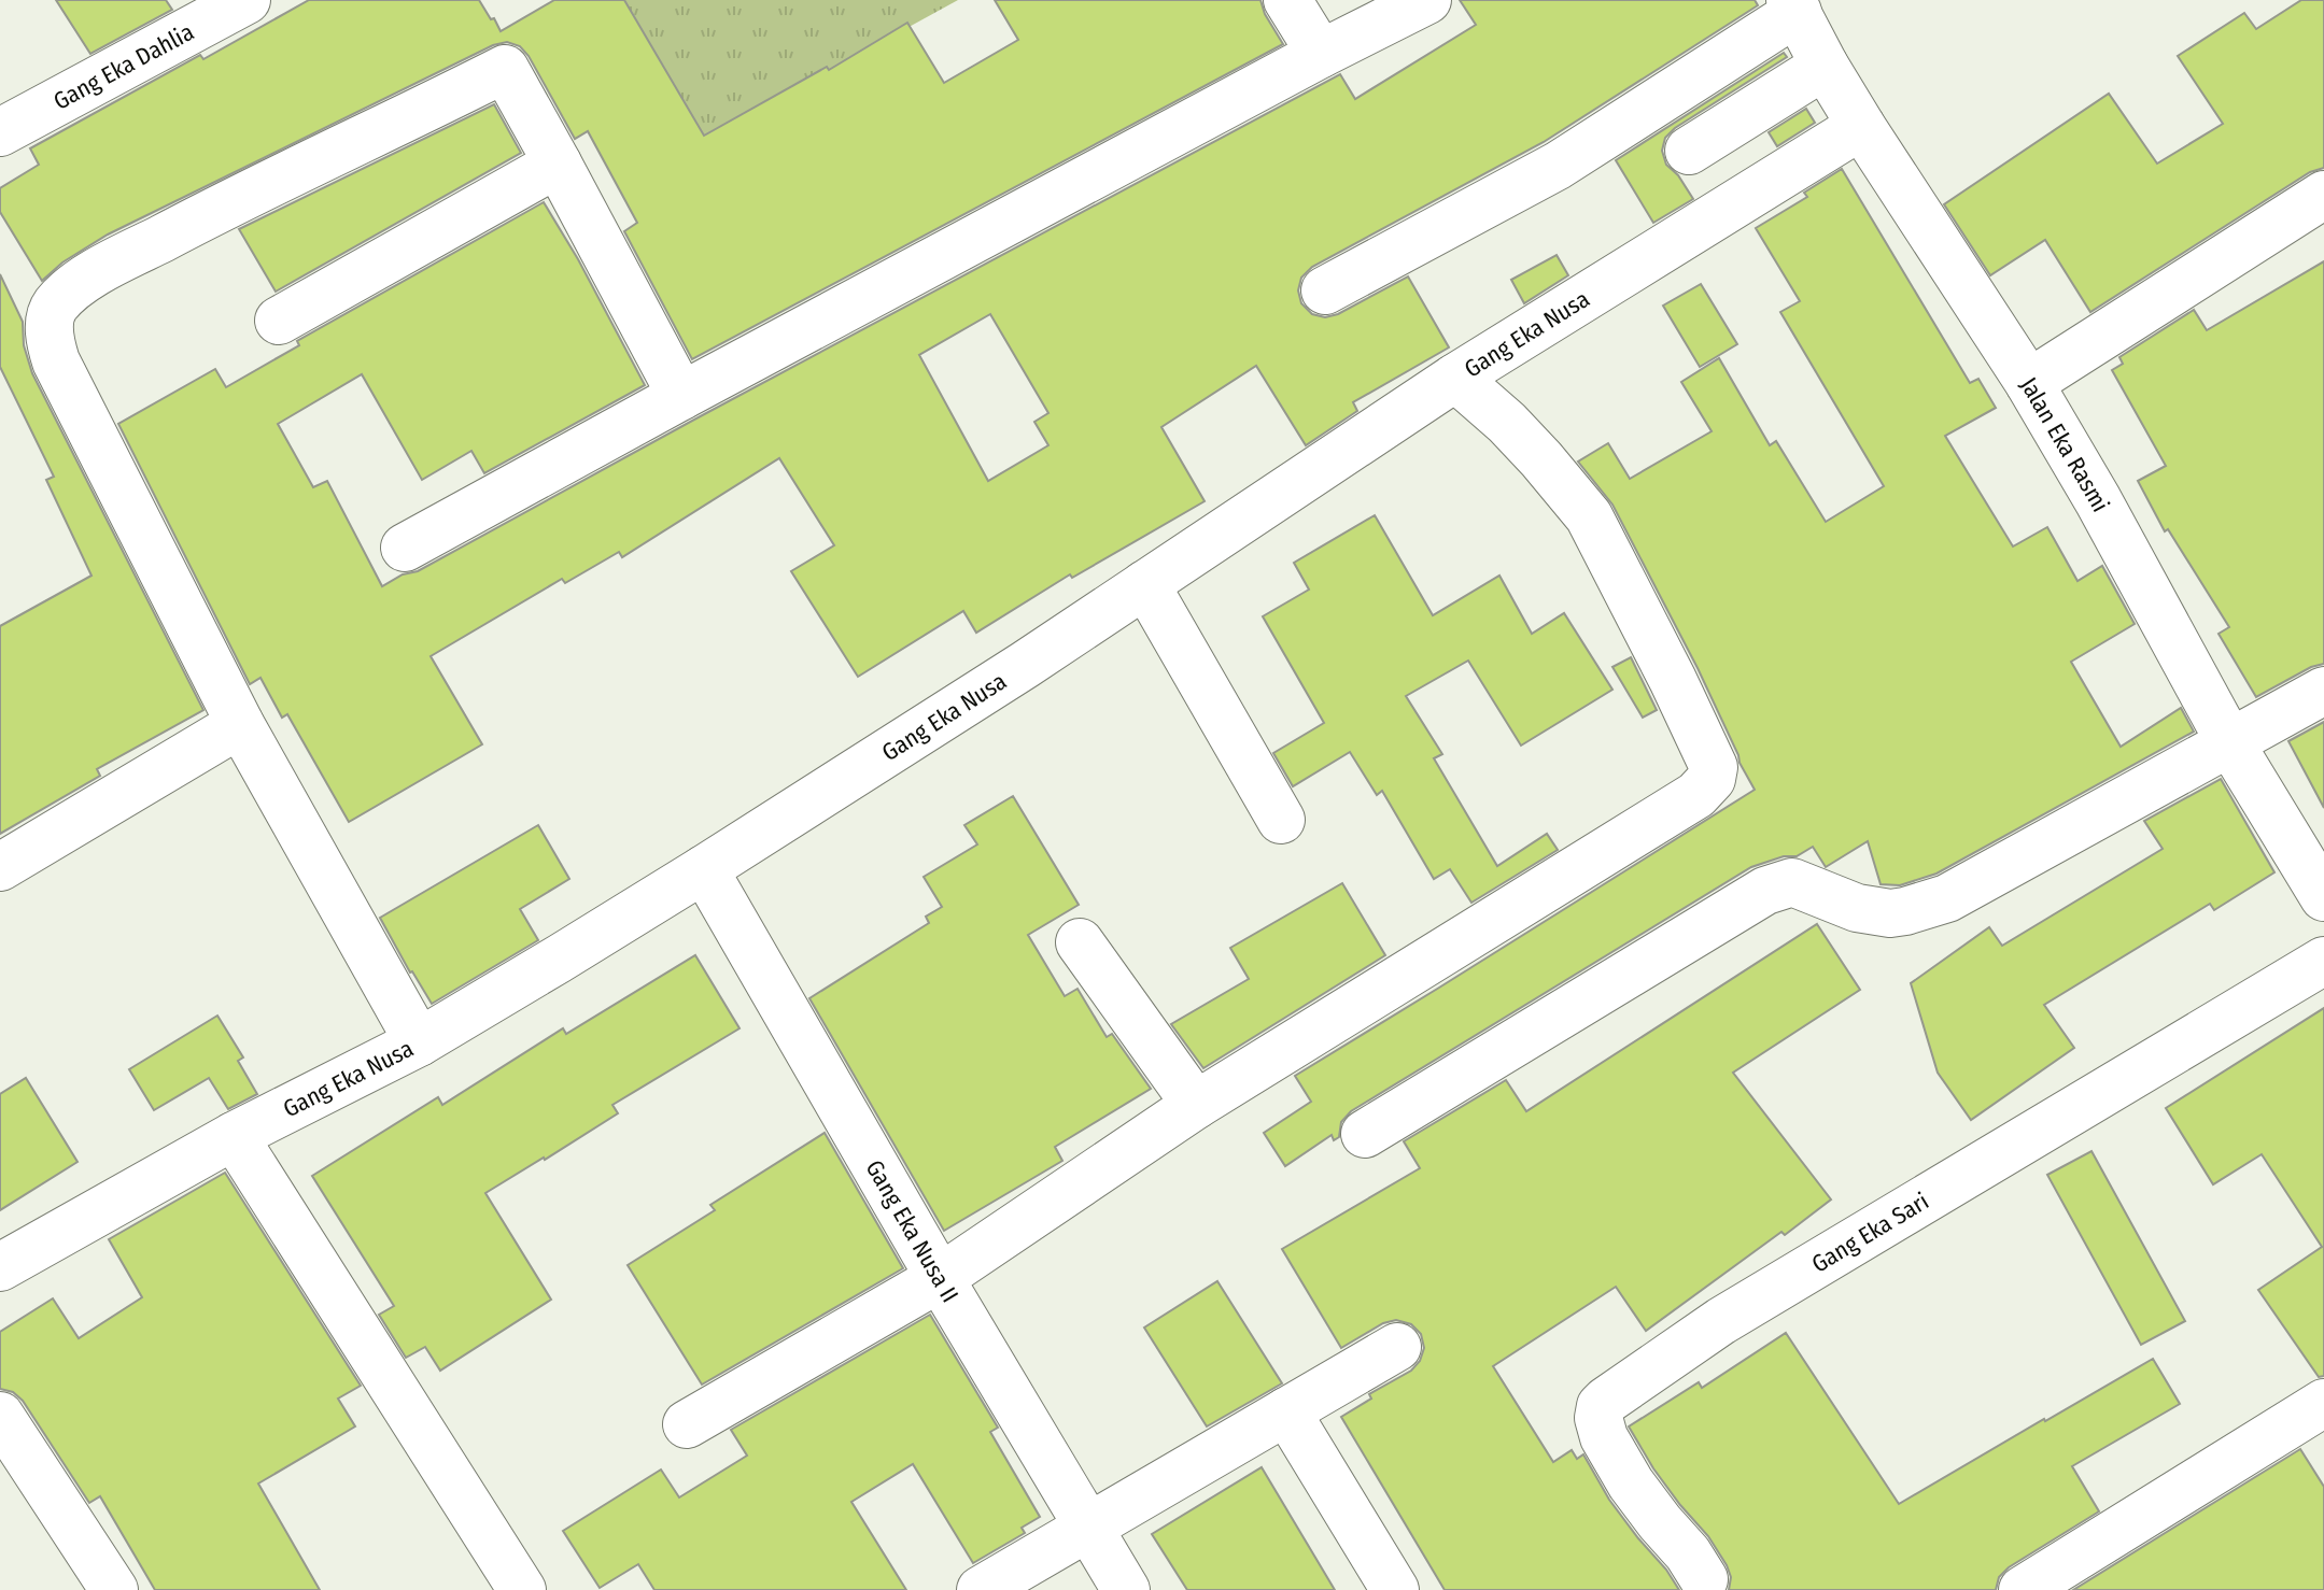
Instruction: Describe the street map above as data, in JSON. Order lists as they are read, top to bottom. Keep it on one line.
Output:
{"streets":{"street":["Gang Eka Dahlia","Gang Eka Nusa","Jalan Eka Rasmi","Gang Eka Nusa II","Gang Eka Sari"]},"crossings":[["Gang Eka Nusa","Jalan Eka Rasmi"],["Gang Eka Nusa","Gang Eka Nusa II"]]}
